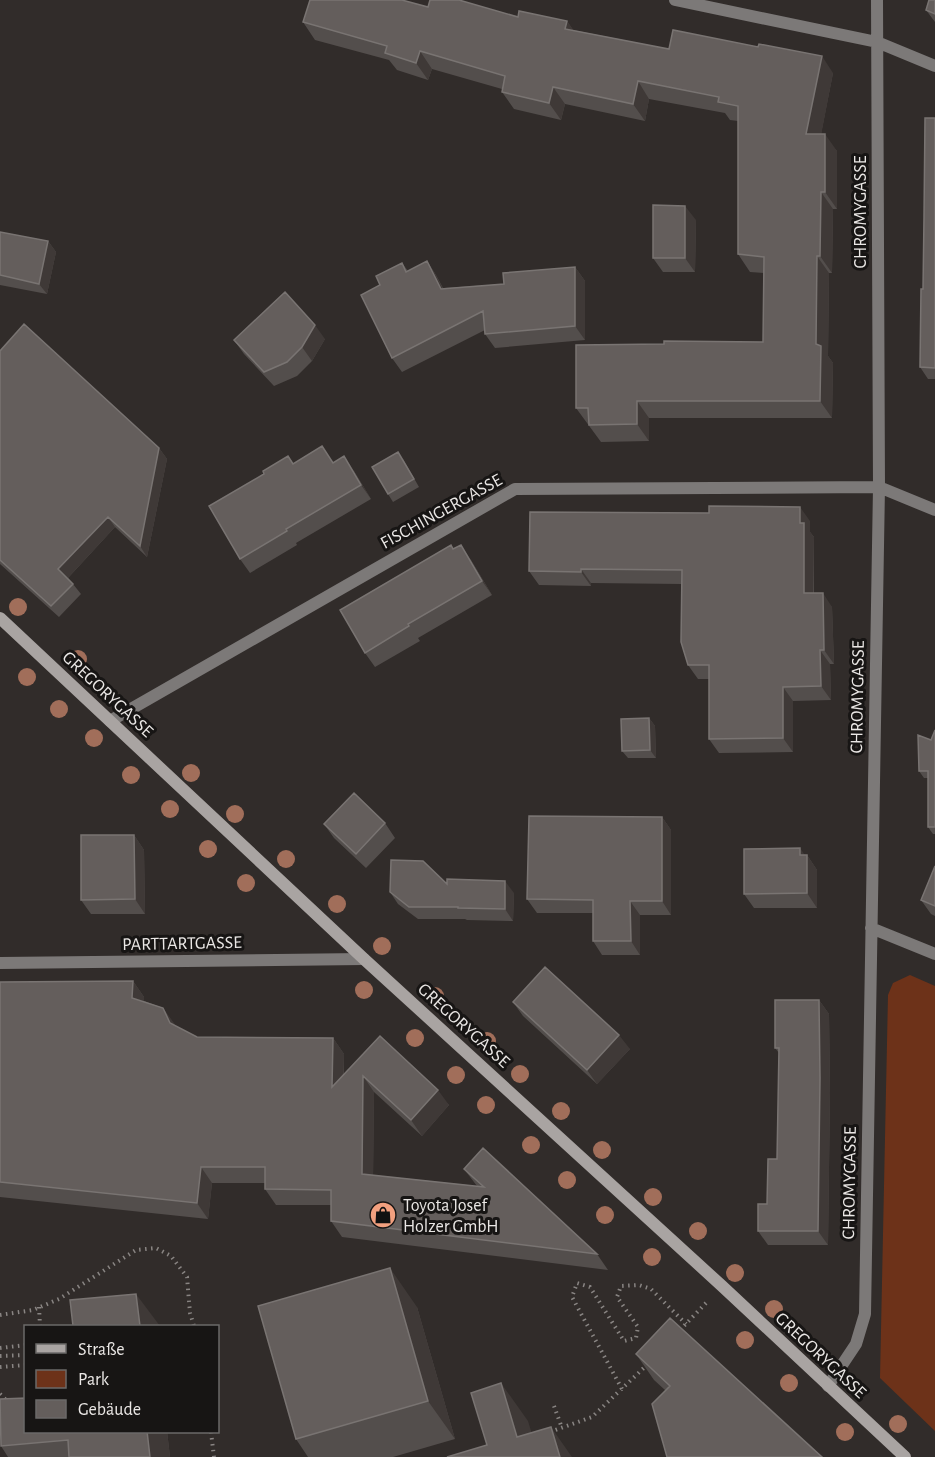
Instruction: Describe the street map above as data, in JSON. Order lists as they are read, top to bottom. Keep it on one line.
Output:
{"streets":{"street":["CHROMYGASSE","FISCHINGERGASSE","GREGORYGASSE","PARTTARTGASSE"]},"crossings":[["CHROMYGASSE","FISCHINGERGASSE"],["CHROMYGASSE","GREGORYGASSE"],["FISCHINGERGASSE","GREGORYGASSE"],["GREGORYGASSE","PARTTARTGASSE"]],"places":{"shop":["Toyota Josef Holzer GmbH"]},"legend":["Straße","Park","Gebäude"]}
